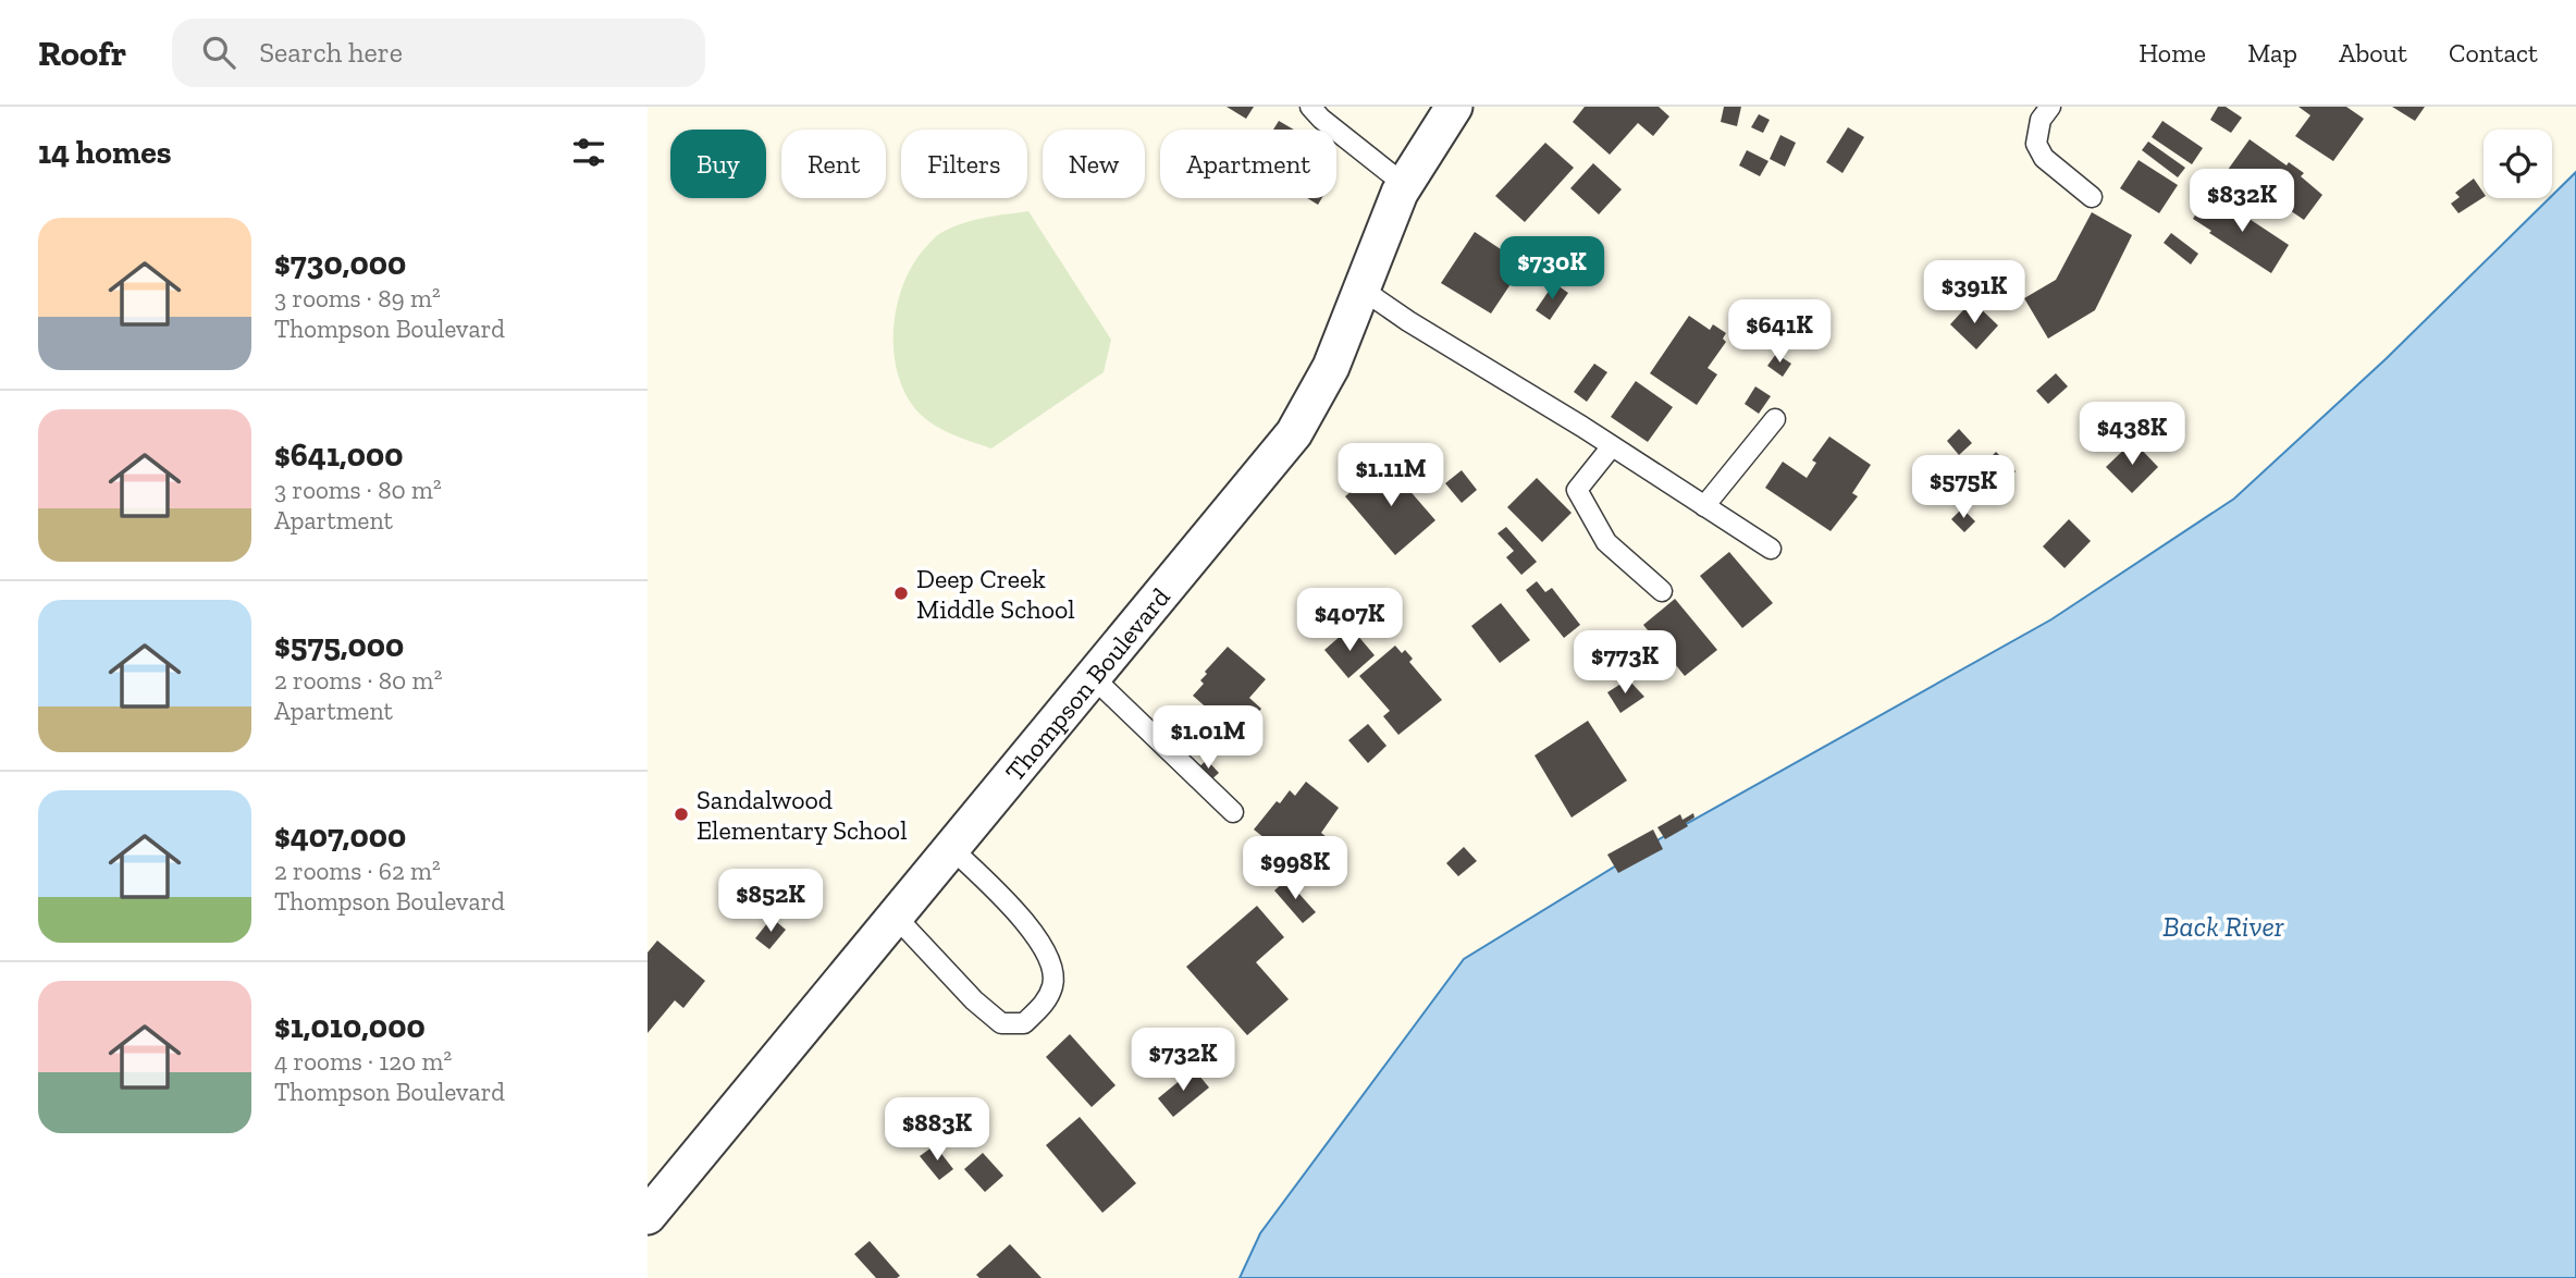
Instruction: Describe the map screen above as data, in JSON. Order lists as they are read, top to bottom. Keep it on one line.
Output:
{"streets":{"street":["Thompson Boulevard"]},"water":["Back River"],"places":["Deep Creek Middle School","Sandalwood Elementary School"],"page":{"header":"Roofr","search":"Search here","nav":["Home","Map","About","Contact"],"heading":"14 homes","chip":["Buy","Rent","Filters","New","Apartment"],"price":["$832K","$730K","$391K","$641K","$438K","$1.11M","$575K","$407K","$773K","$1.01M","$998K","$852K","$732K","$883K"],"list":[{"name":"$730,000","note":"3 rooms · 89 m² · Thompson Boulevard"},{"name":"$641,000","note":"3 rooms · 80 m² · Apartment"},{"name":"$575,000","note":"2 rooms · 80 m² · Apartment"},{"name":"$407,000","note":"2 rooms · 62 m² · Thompson Boulevard"},{"name":"$1,010,000","note":"4 rooms · 120 m² · Thompson Boulevard"}]}}
